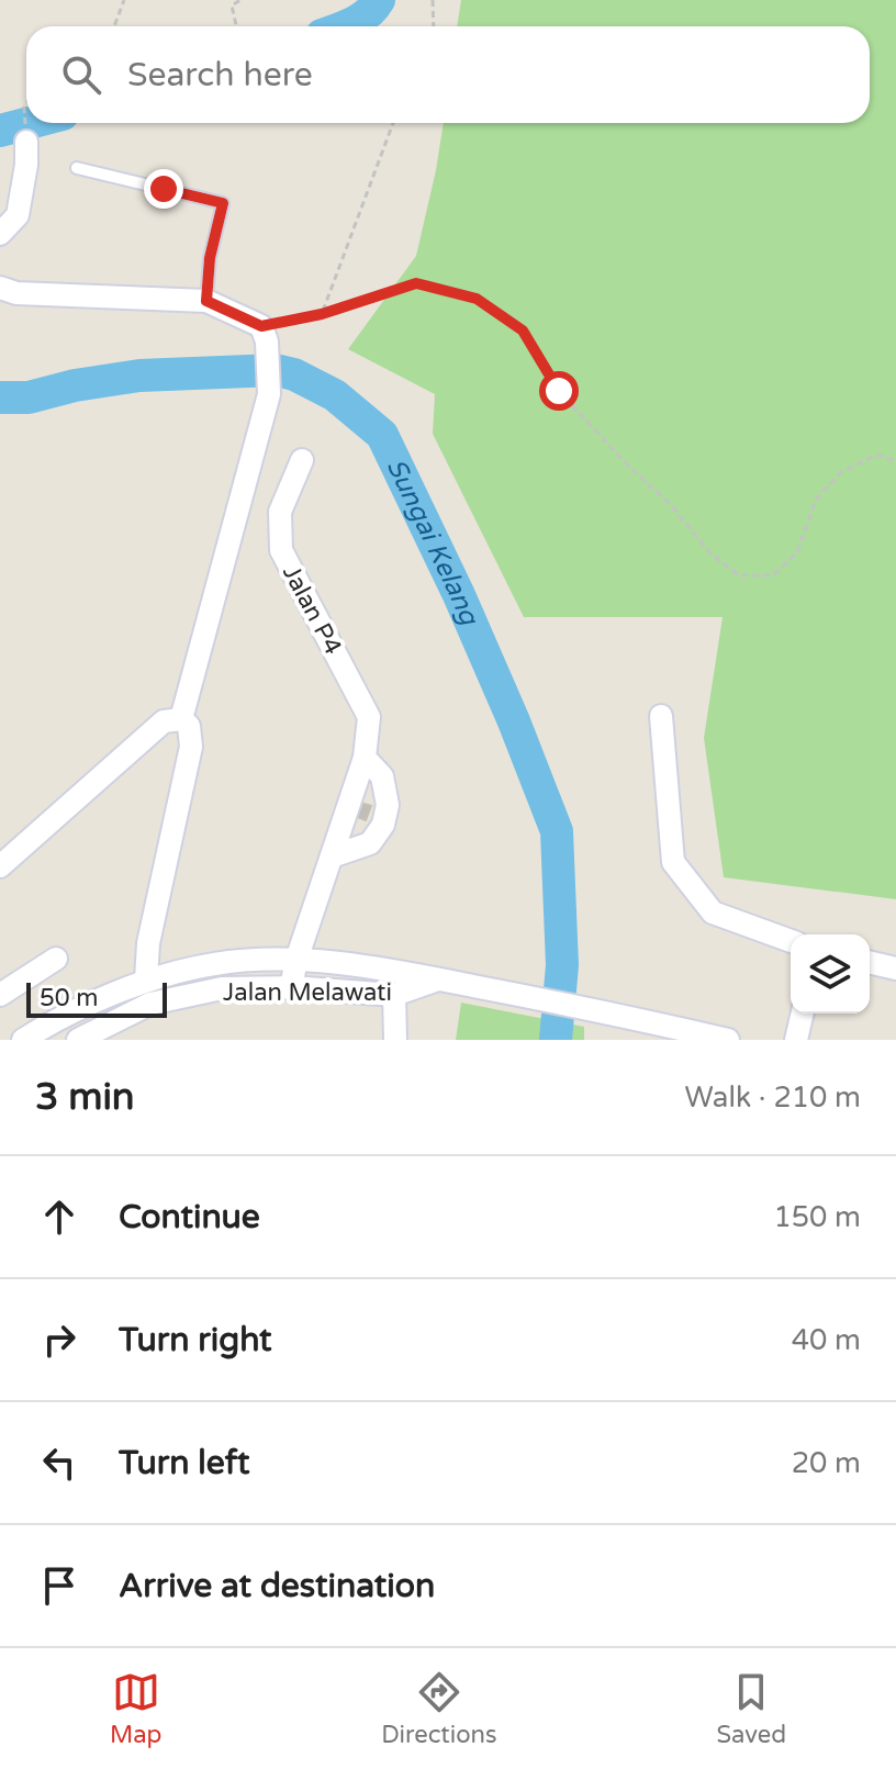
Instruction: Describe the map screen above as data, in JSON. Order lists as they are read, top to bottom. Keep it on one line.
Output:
{"streets":{"street":["Jalan P4","Jalan Melawati"]},"crossings":[["Jalan P4","Jalan Melawati"]],"water":["Sungai Kelang"],"scale_bar":"50 m","page":{"search":"Search here","scale":"50 m","heading":["3 min","Walk · 210 m"],"list":[["Continue","150 m"],["Turn right","40 m"],["Turn left","20 m"],"Arrive at destination"],"nav":["Map","Directions","Saved"]}}
